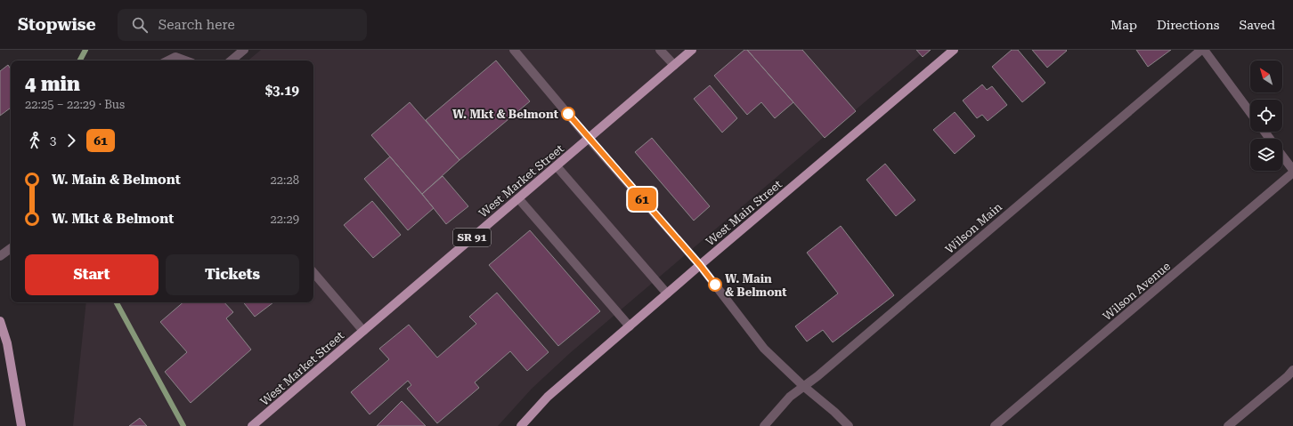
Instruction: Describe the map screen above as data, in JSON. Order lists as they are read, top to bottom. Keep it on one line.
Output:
{"streets":{"main road":["West Market Street","West Main Street","SR 91"],"street":["Wilson Main","Wilson Avenue"]},"places":["W. Mkt & Belmont","W. Main & Belmont"],"lines":["bus line 61"],"north":"top left","page":{"header":"Stopwise","search":"Search here","nav":["Map","Directions","Saved"],"on_map":"61","heading":["4 min","22:25 – 22:29 · Bus","$3.19"],"legs":["3","61"],"list":[{"name":"W. Main & Belmont","value":"22:28"},{"name":"W. Mkt & Belmont","value":"22:29"}],"buttons":["Start","Tickets"]}}
